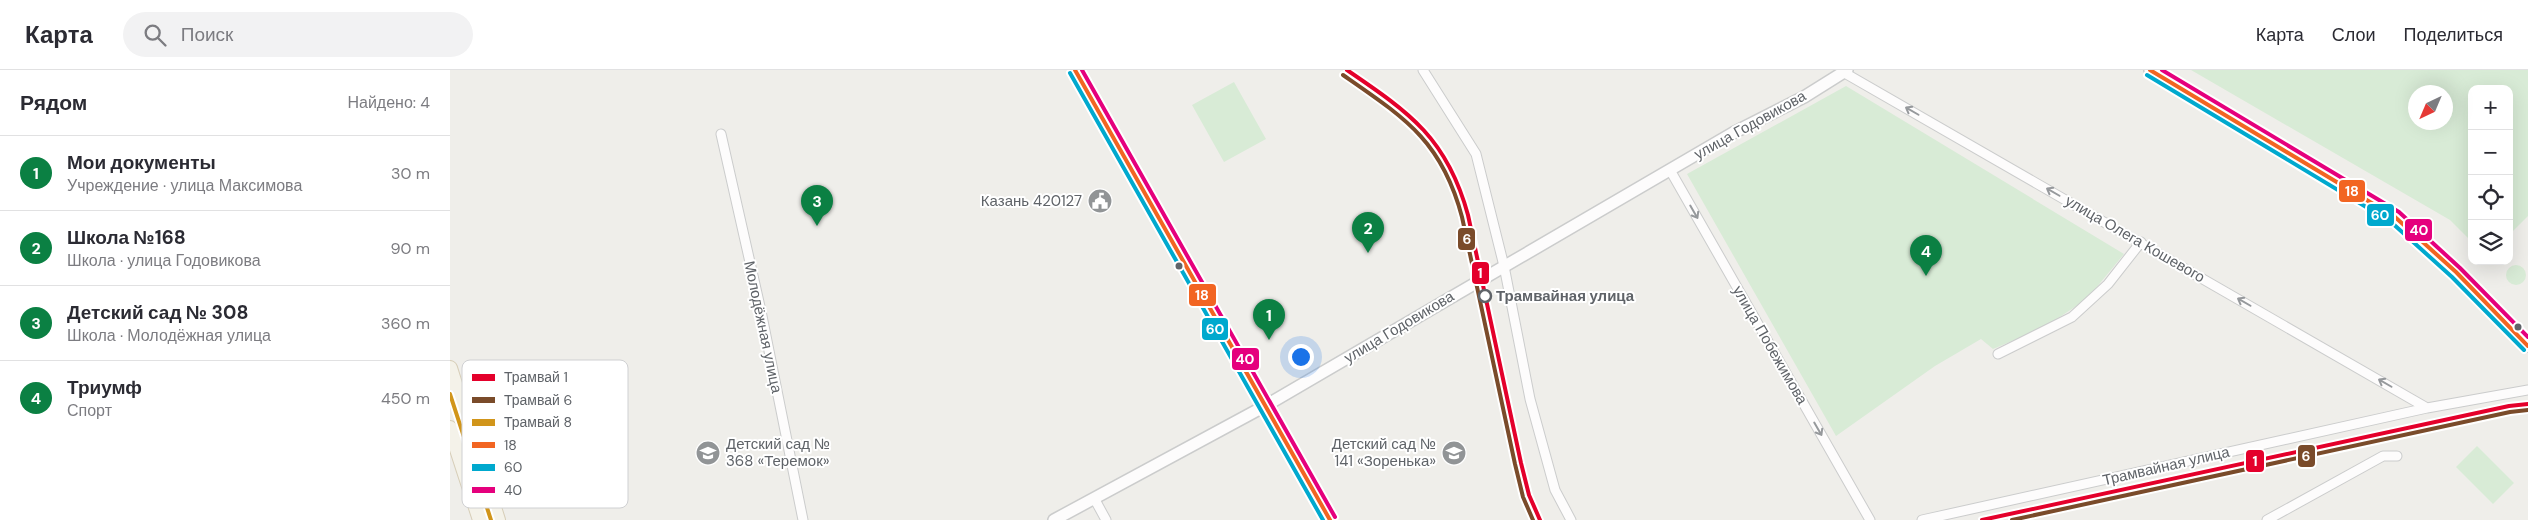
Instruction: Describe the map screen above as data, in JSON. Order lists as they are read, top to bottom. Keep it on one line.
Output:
{"streets":{"street":["улица Годовикова","улица Олега Кошевого","Молодёжная улица","улица Побежимова","Трамвайная улица"]},"crossings":[["улица Годовикова","улица Олега Кошевого"],["улица Годовикова","улица Побежимова"],["улица Олега Кошевого","Трамвайная улица"]],"one_way":["улица Олега Кошевого","улица Побежимова"],"places":{"public building":["Казань 420127"],"other":["Трамвайная улица"],"school or university":["Детский сад № 368 «Теремок»","Детский сад № 141 «Зоренька»"]},"lines":["tram line 1","transit line 18","transit line 40","transit line 60","tram line 6","tram line 8"],"legend":["Трамвай 1","Трамвай 6","Трамвай 8","18","60","40"],"north":"bottom left","page":{"header":"Карта","search":"Поиск","nav":["Карта","Слои","Поделиться"],"heading":["Рядом","Найдено: 4"],"map_buttons":["+","−"],"list":[{"mark":"1","name":"Мои документы","note":"Учреждение · улица Максимова","value":"30 m"},{"mark":"2","name":"Школа №168","note":"Школа · улица Годовикова","value":"90 m"},{"mark":"3","name":"Детский сад № 308","note":"Школа · Молодёжная улица","value":"360 m"},{"mark":"4","name":"Триумф","note":"Спорт","value":"450 m"}],"pins":["3","2","4","1"]}}
